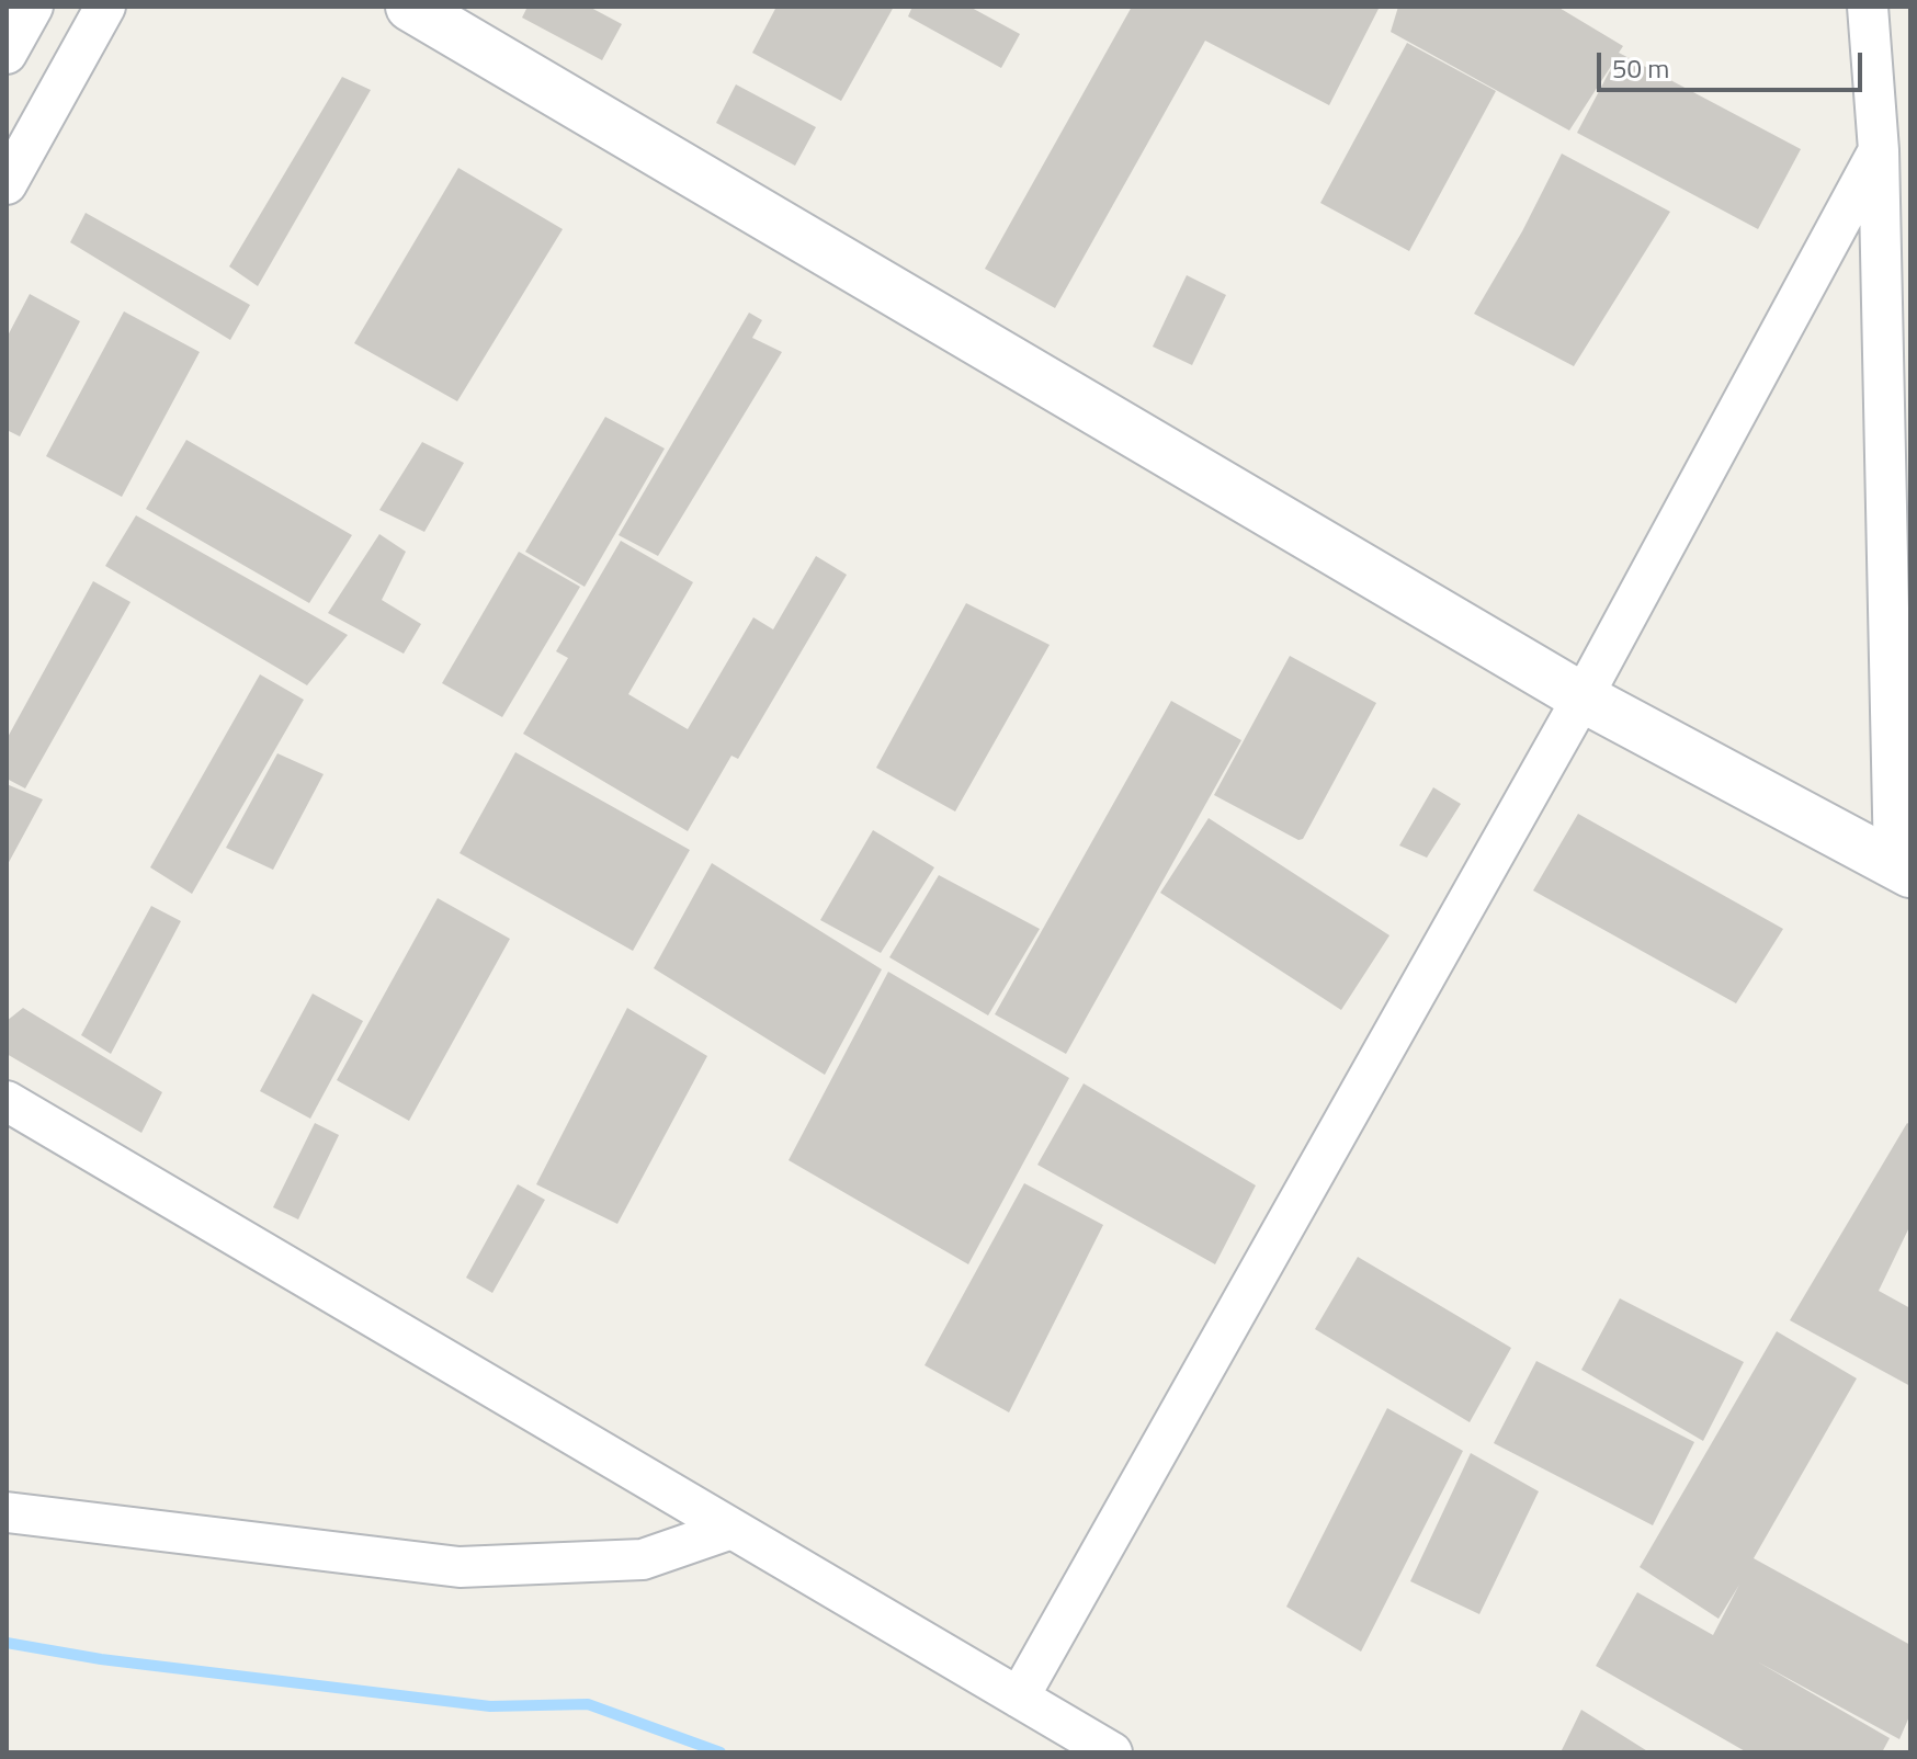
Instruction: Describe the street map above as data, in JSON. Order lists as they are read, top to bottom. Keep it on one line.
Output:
{"scale_bar":"50 m"}
